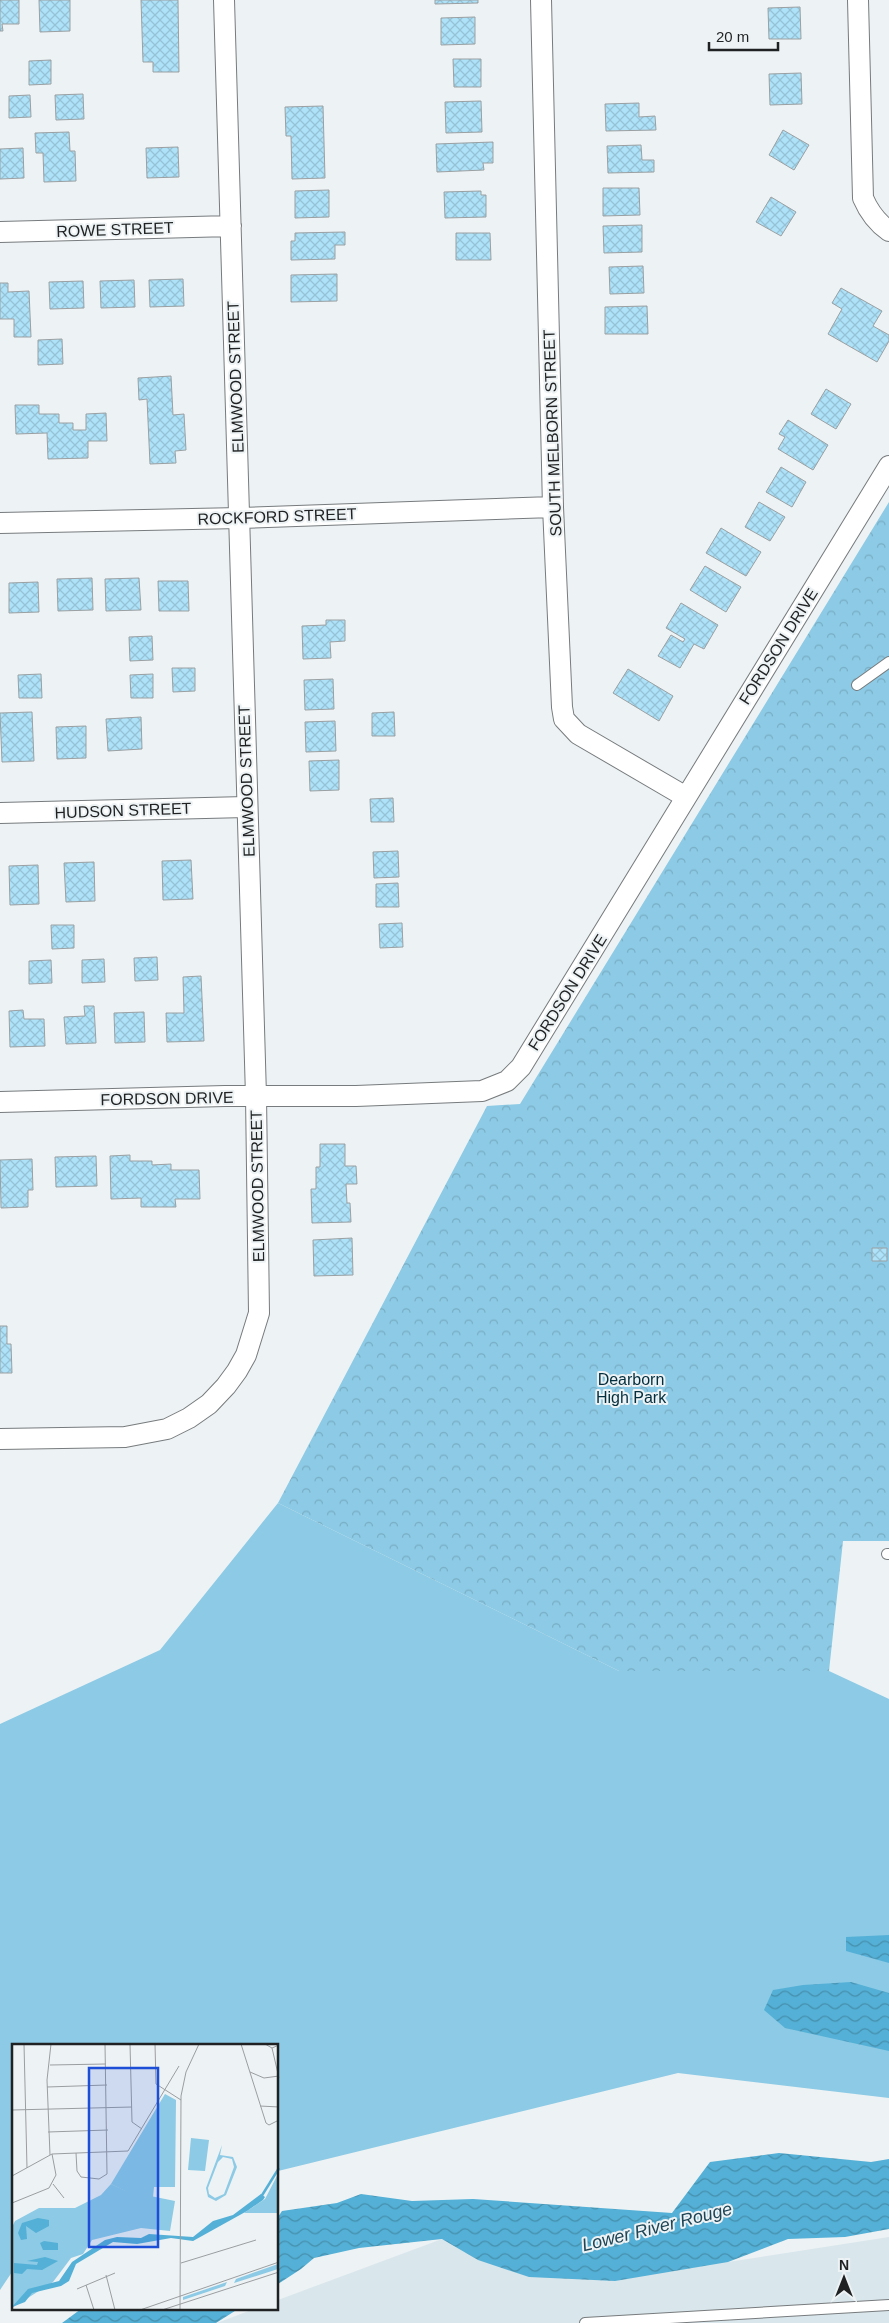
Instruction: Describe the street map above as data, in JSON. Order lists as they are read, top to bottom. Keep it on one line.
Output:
{"streets":{"street":["ROWE STREET","ELMWOOD STREET","SOUTH MELBORN STREET","ROCKFORD STREET","FORDSON DRIVE","HUDSON STREET"]},"crossings":[["ROWE STREET","ELMWOOD STREET"],["ELMWOOD STREET","ROCKFORD STREET"],["ELMWOOD STREET","FORDSON DRIVE"],["ELMWOOD STREET","HUDSON STREET"],["SOUTH MELBORN STREET","ROCKFORD STREET"],["SOUTH MELBORN STREET","FORDSON DRIVE"]],"water":["Lower River Rouge"],"parks":["Dearborn High Park"],"scale_bar":"20 m","north":"top"}
